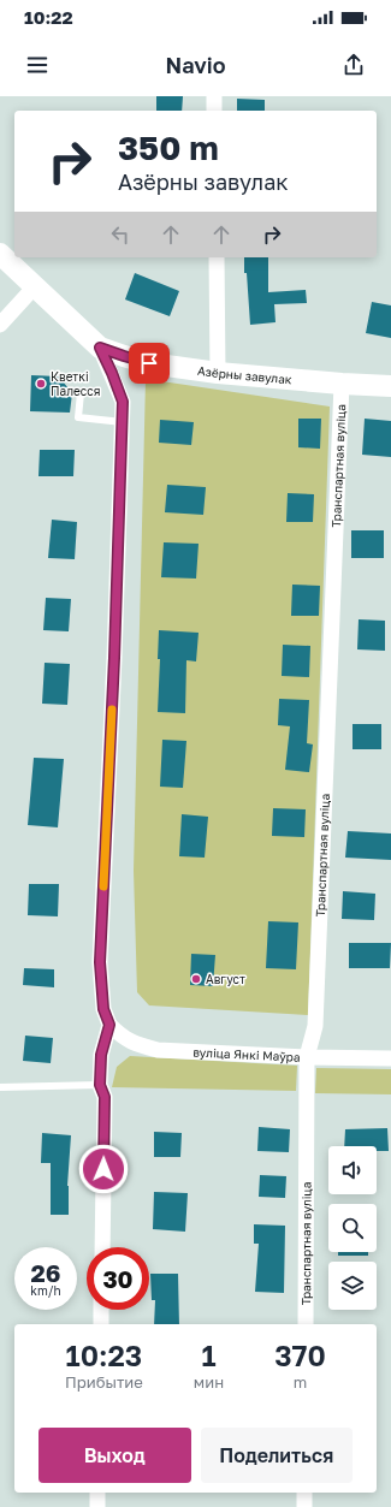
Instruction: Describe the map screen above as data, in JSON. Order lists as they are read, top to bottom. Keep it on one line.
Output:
{"streets":{"street":["Азёрны завулак","Транспартная вуліца","вуліца Янкі Маўра"]},"crossings":[["Азёрны завулак","Транспартная вуліца"],["Транспартная вуліца","вуліца Янкі Маўра"]],"places":["Кветкі Палесся","Август"],"page":{"status":"10:22","header":"Navio","turn":["350 m","Азёрны завулак"],"speed":"26 km/h","limit":"30","eta":["10:23","Прибытие","1","мин","370","m"],"buttons":["Выход","Поделиться"]}}
